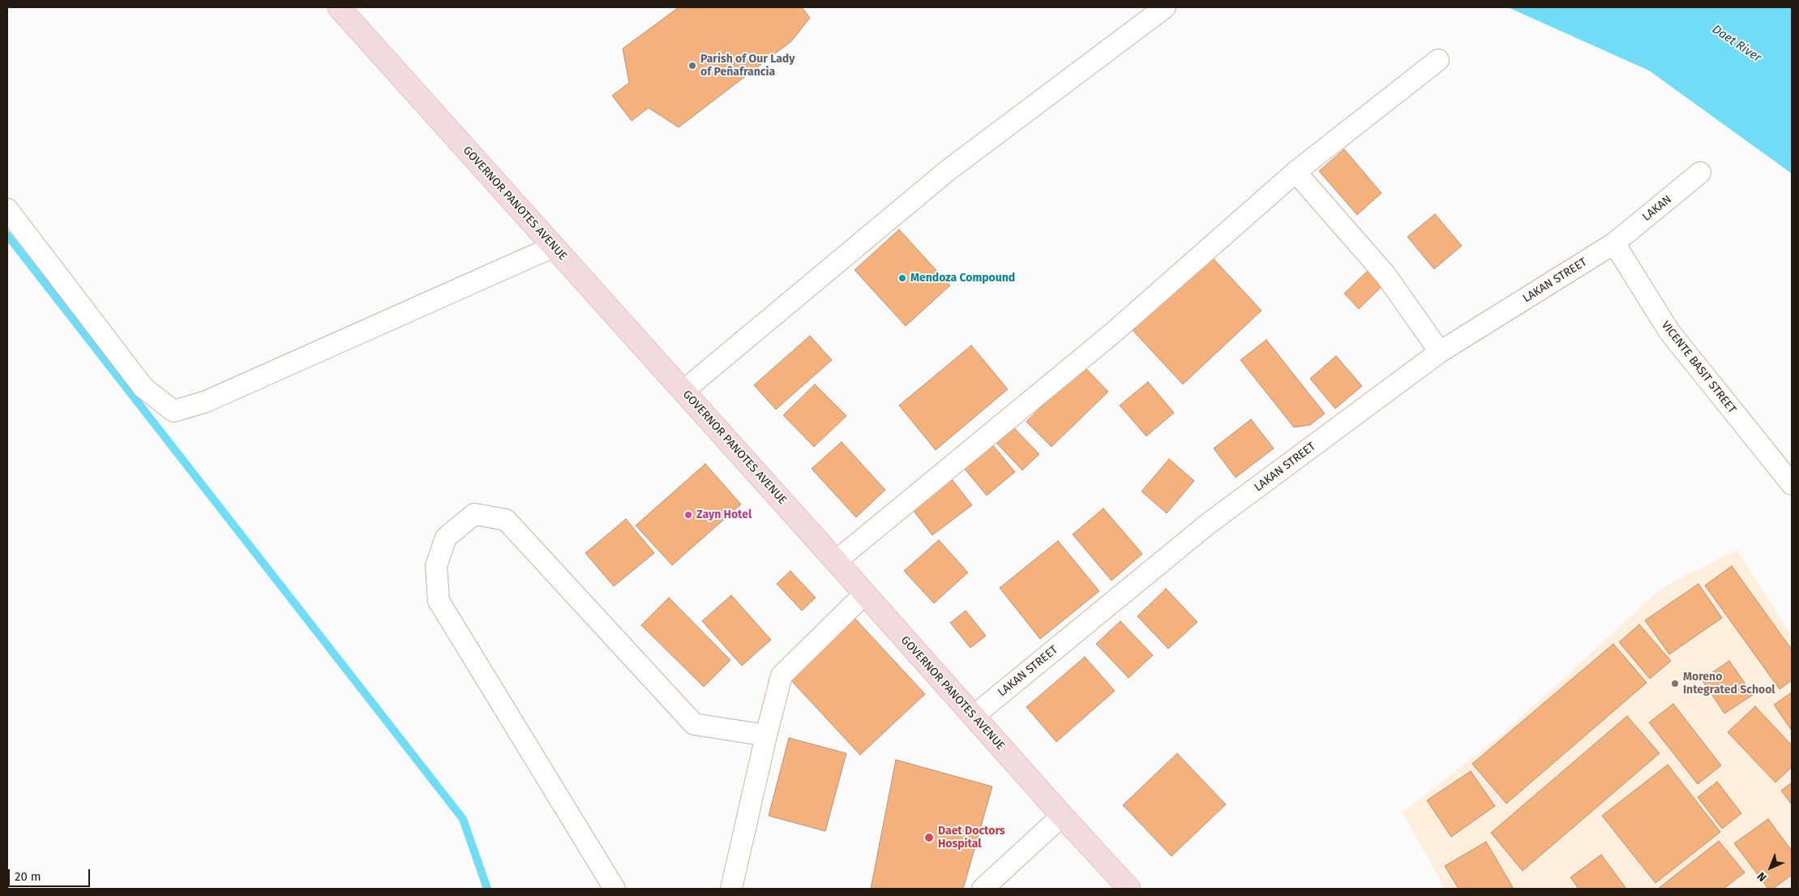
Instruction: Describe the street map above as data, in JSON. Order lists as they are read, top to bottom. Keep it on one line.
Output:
{"streets":{"main road":["GOVERNOR PANOTES AVENUE"],"street":["LAKAN","LAKAN STREET","VICENTE BASIT STREET"]},"crossings":[["GOVERNOR PANOTES AVENUE","LAKAN STREET"],["LAKAN","LAKAN STREET"],["LAKAN","VICENTE BASIT STREET"],["LAKAN STREET","VICENTE BASIT STREET"]],"water":["Daet River"],"places":["Parish of Our Lady of Peñafrancia","Mendoza Compound","Zayn Hotel","Moreno Integrated School","Daet Doctors Hospital"],"scale_bar":"20 m","north":"bottom left"}
